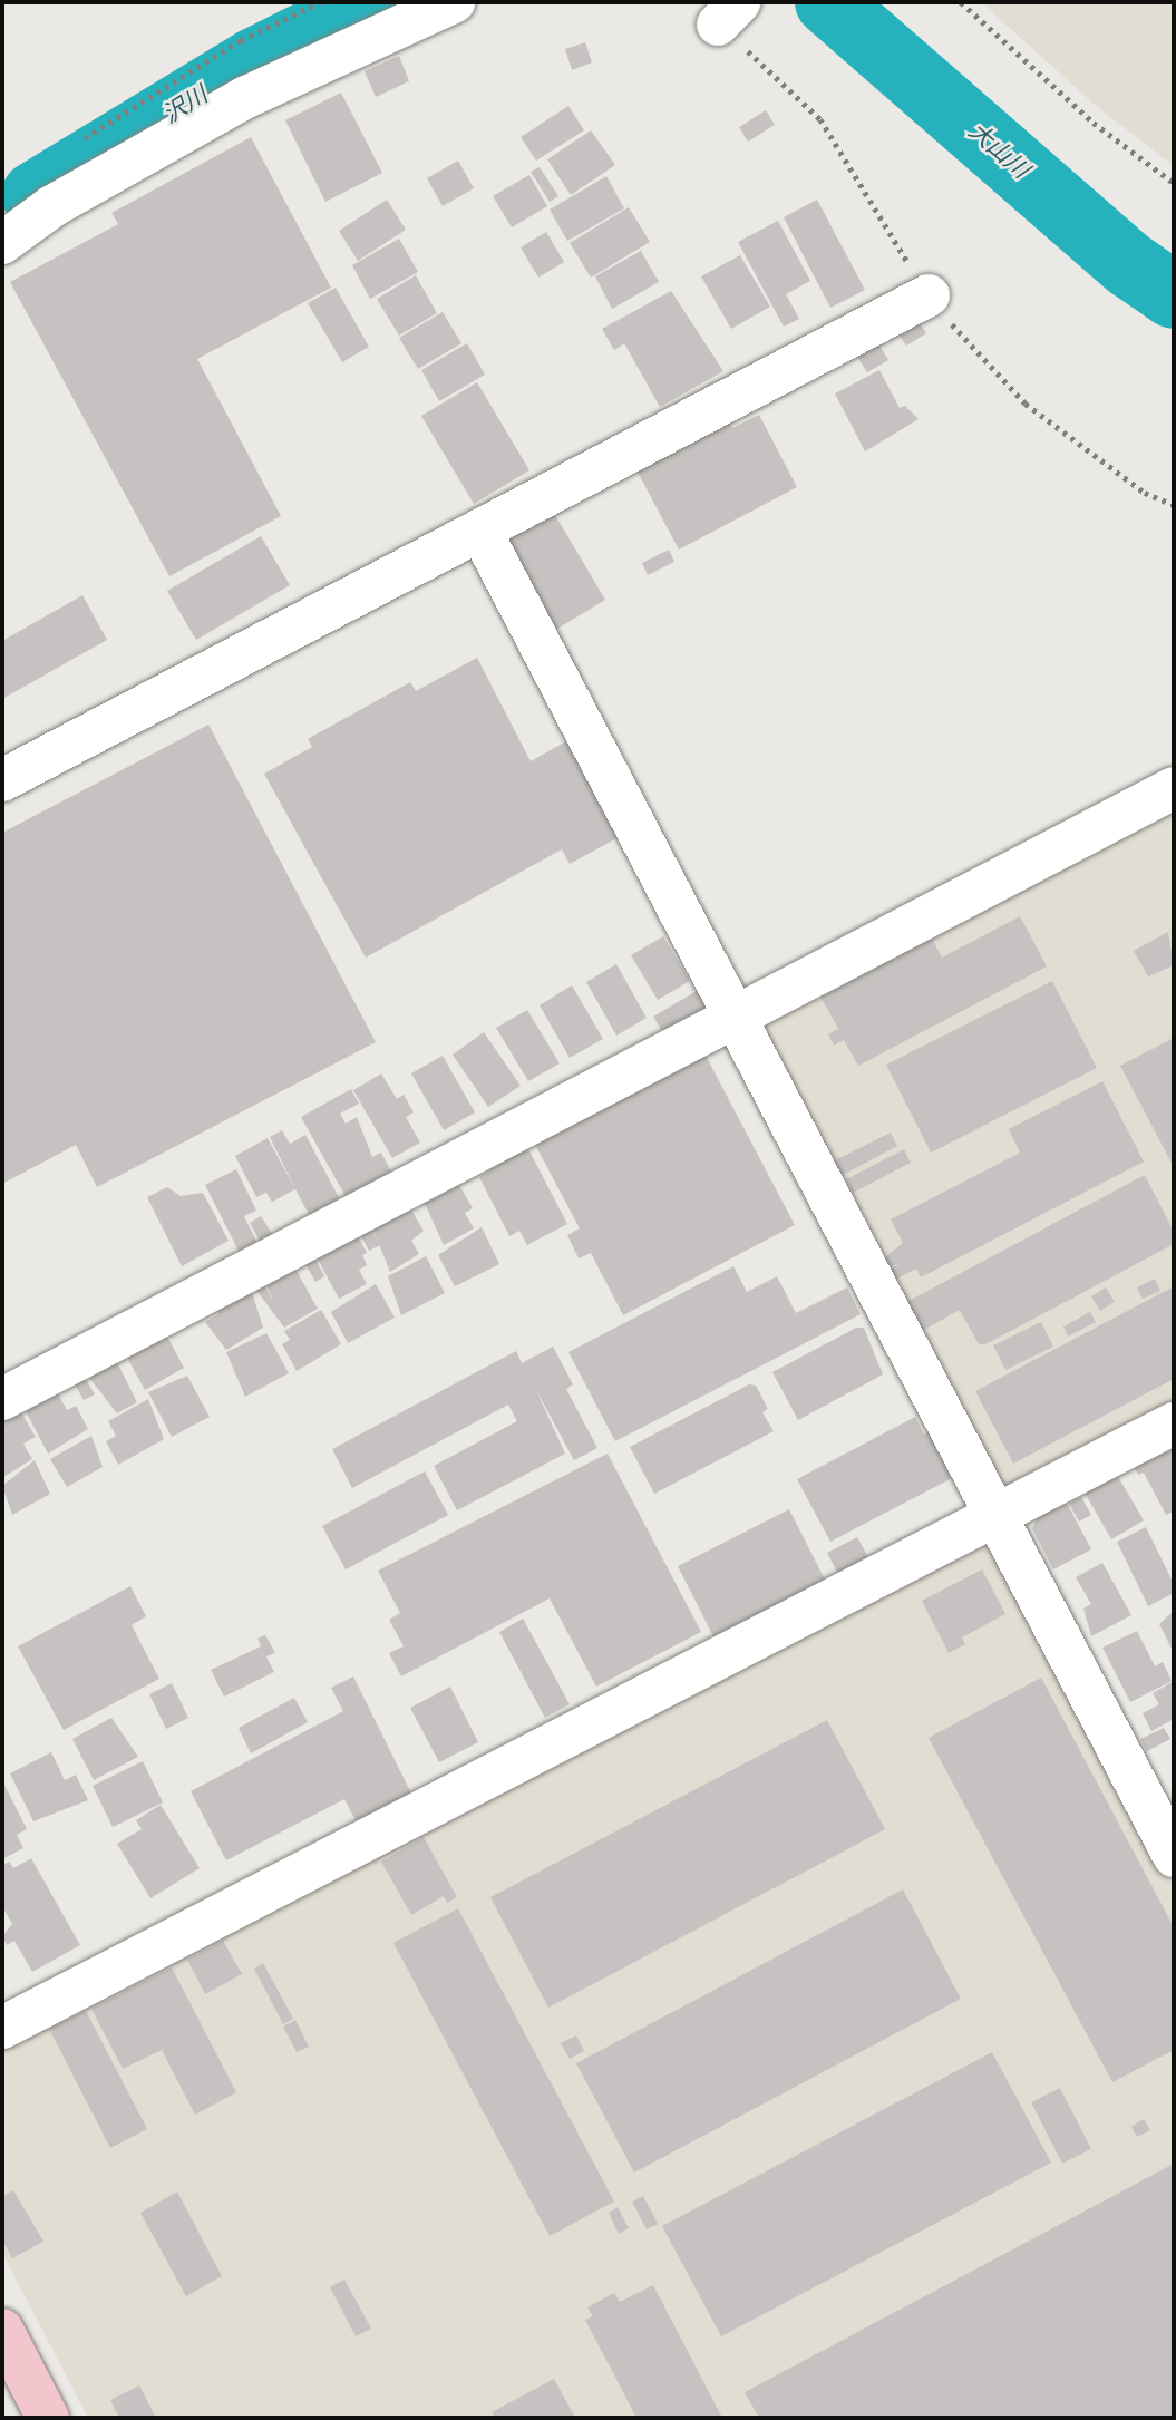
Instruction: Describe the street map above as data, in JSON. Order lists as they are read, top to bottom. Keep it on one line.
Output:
{"water":["沢川","大山川"]}
